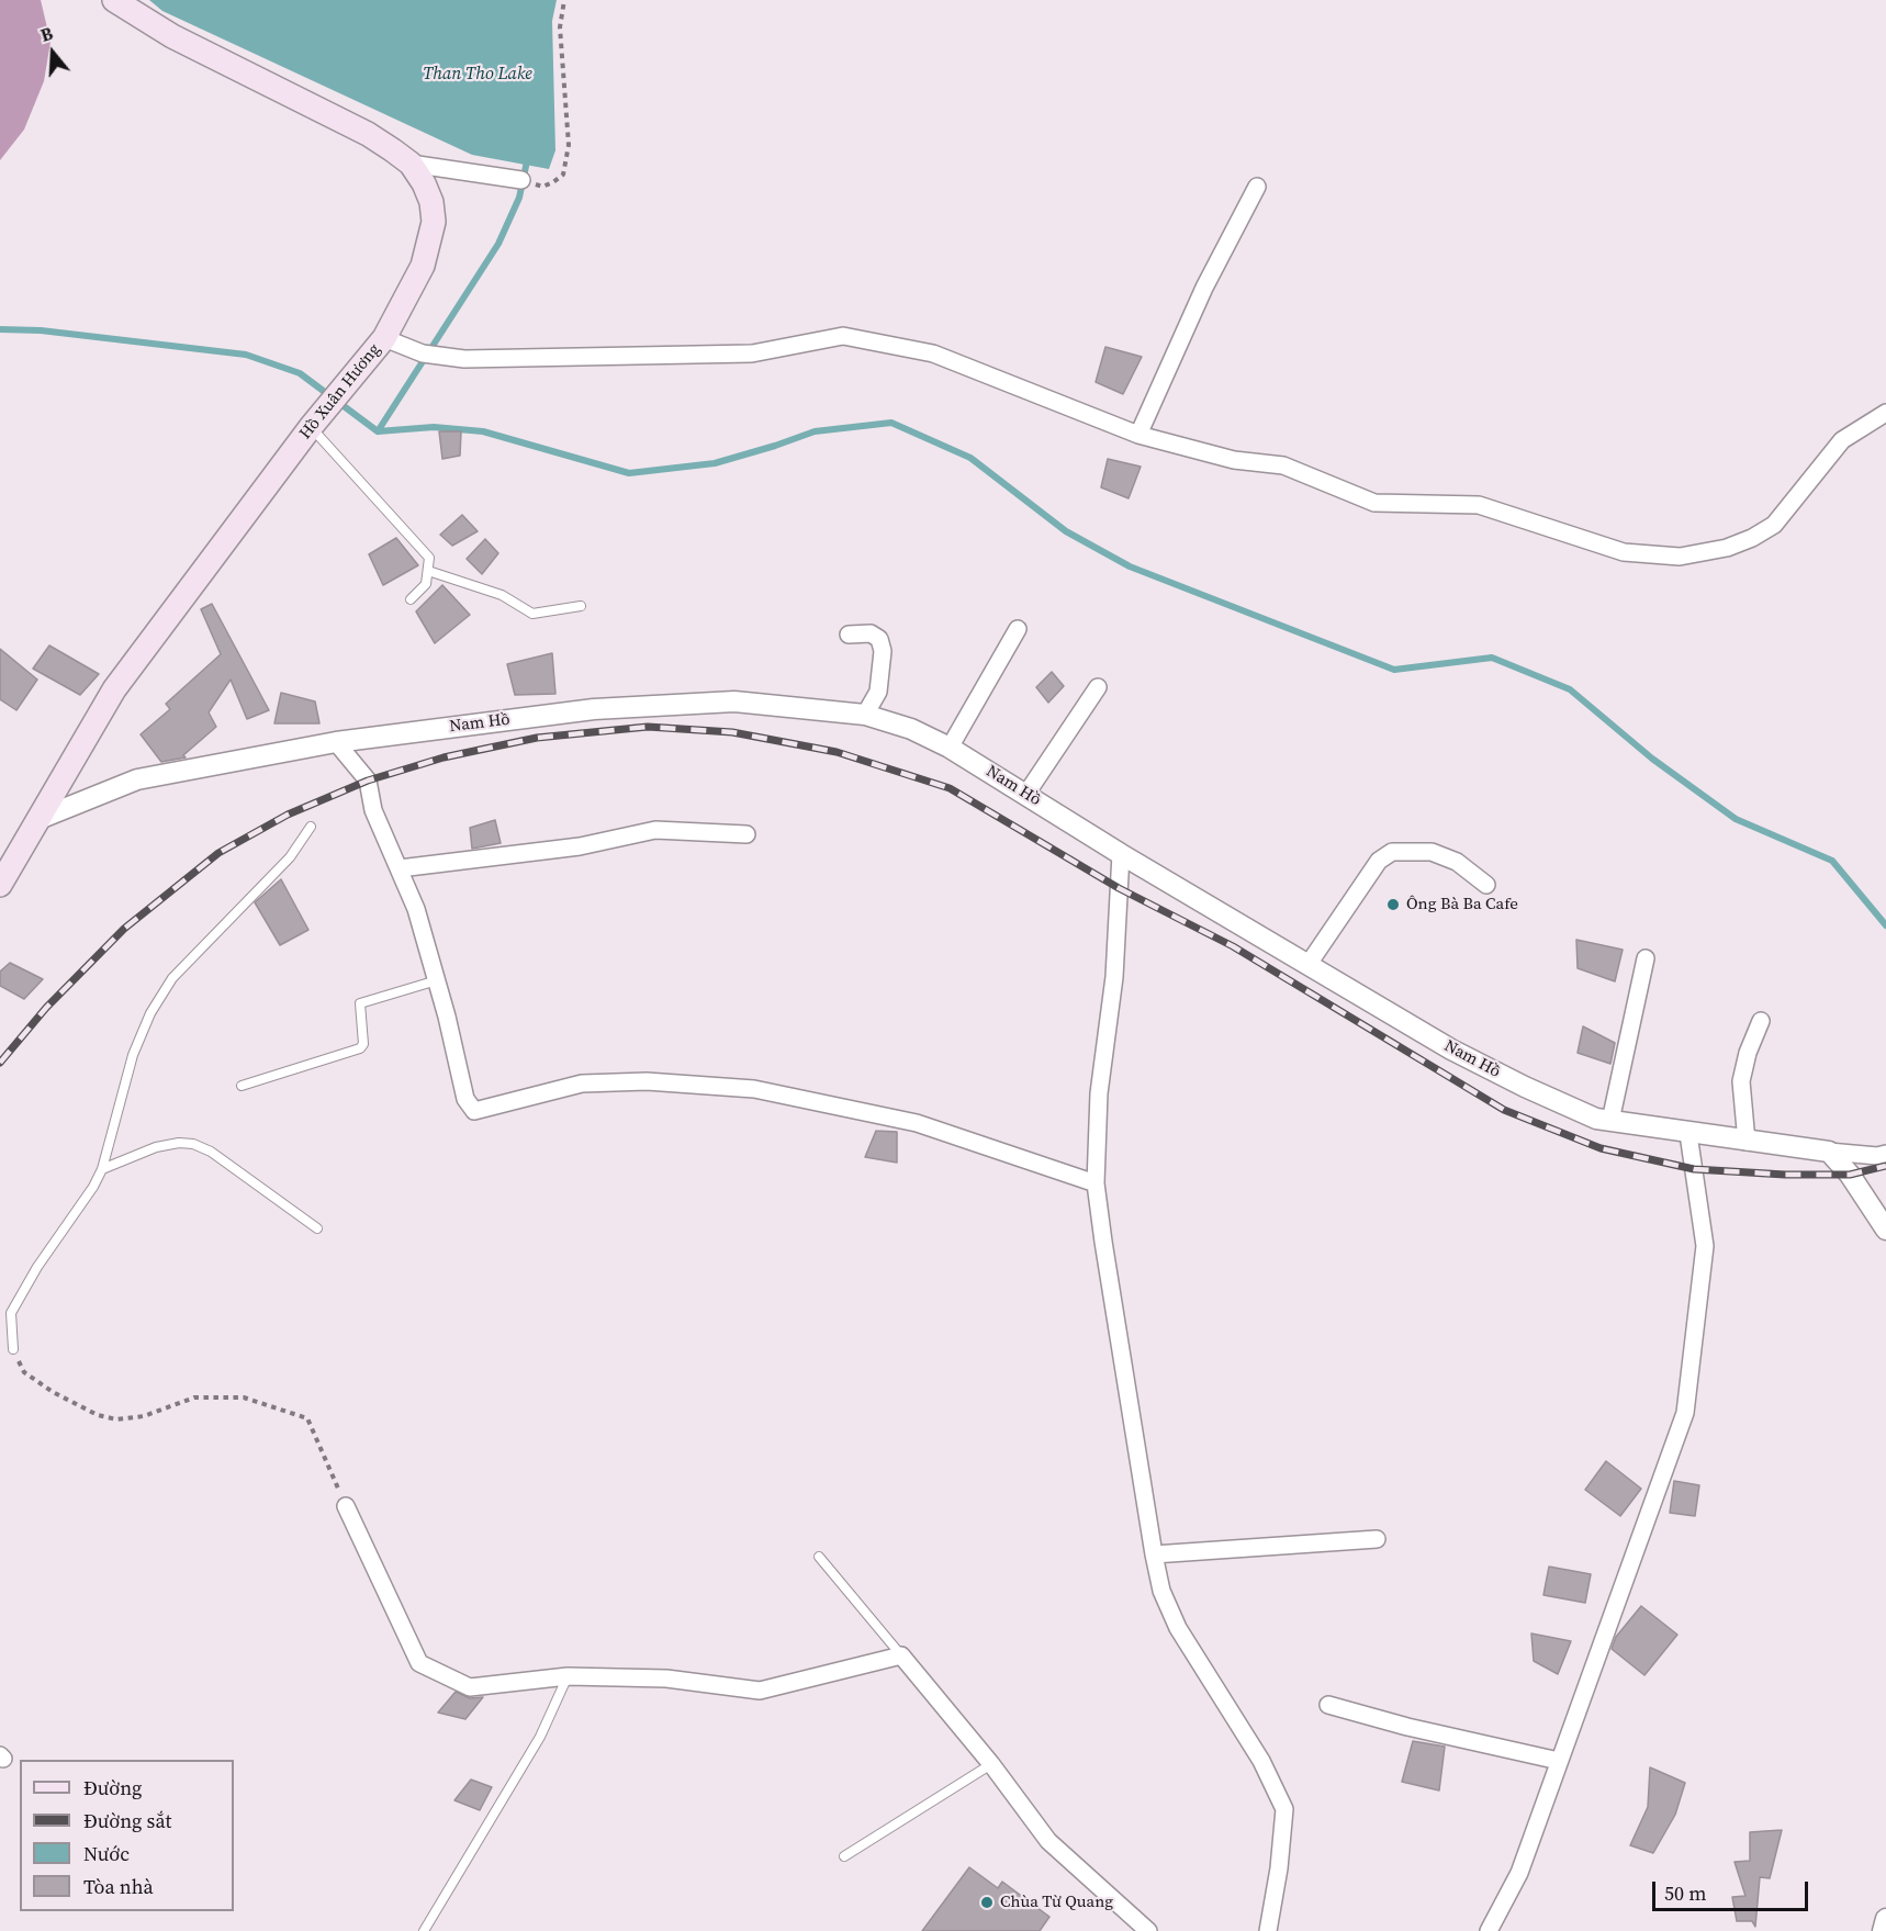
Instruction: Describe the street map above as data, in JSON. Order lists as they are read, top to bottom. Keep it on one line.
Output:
{"streets":{"main road":["Hồ Xuân Hương"],"street":["Nam Hồ"]},"crossings":[["Hồ Xuân Hương","Nam Hồ"]],"water":["Than Tho Lake"],"places":["Ông Bà Ba Cafe","Chùa Từ Quang"],"legend":["Đường","Đường sắt","Nước","Tòa nhà"],"scale_bar":"50 m","north":"top"}
